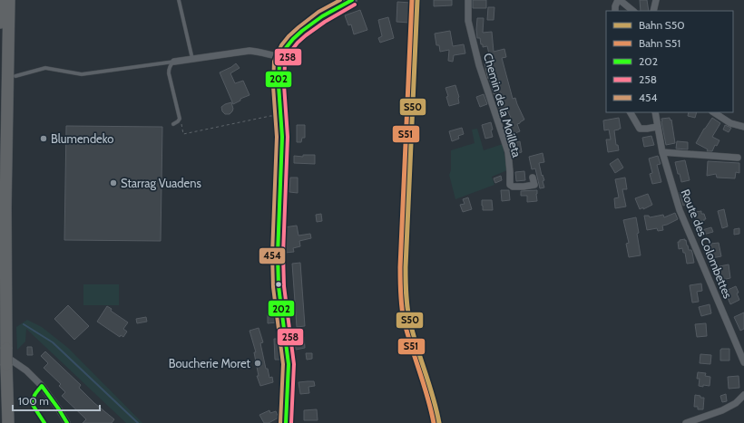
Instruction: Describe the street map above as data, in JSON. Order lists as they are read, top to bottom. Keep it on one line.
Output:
{"streets":{"street":["Chemin de la Moilleta","Route des Colombettes"]},"places":["Blumendeko","Starrag Vuadens","Boucherie Moret"],"lines":["rail line S50","rail line S51","transit line 202","transit line 454","transit line 258"],"legend":["Bahn S50","Bahn S51","202","258","454"],"scale_bar":"100 m"}
